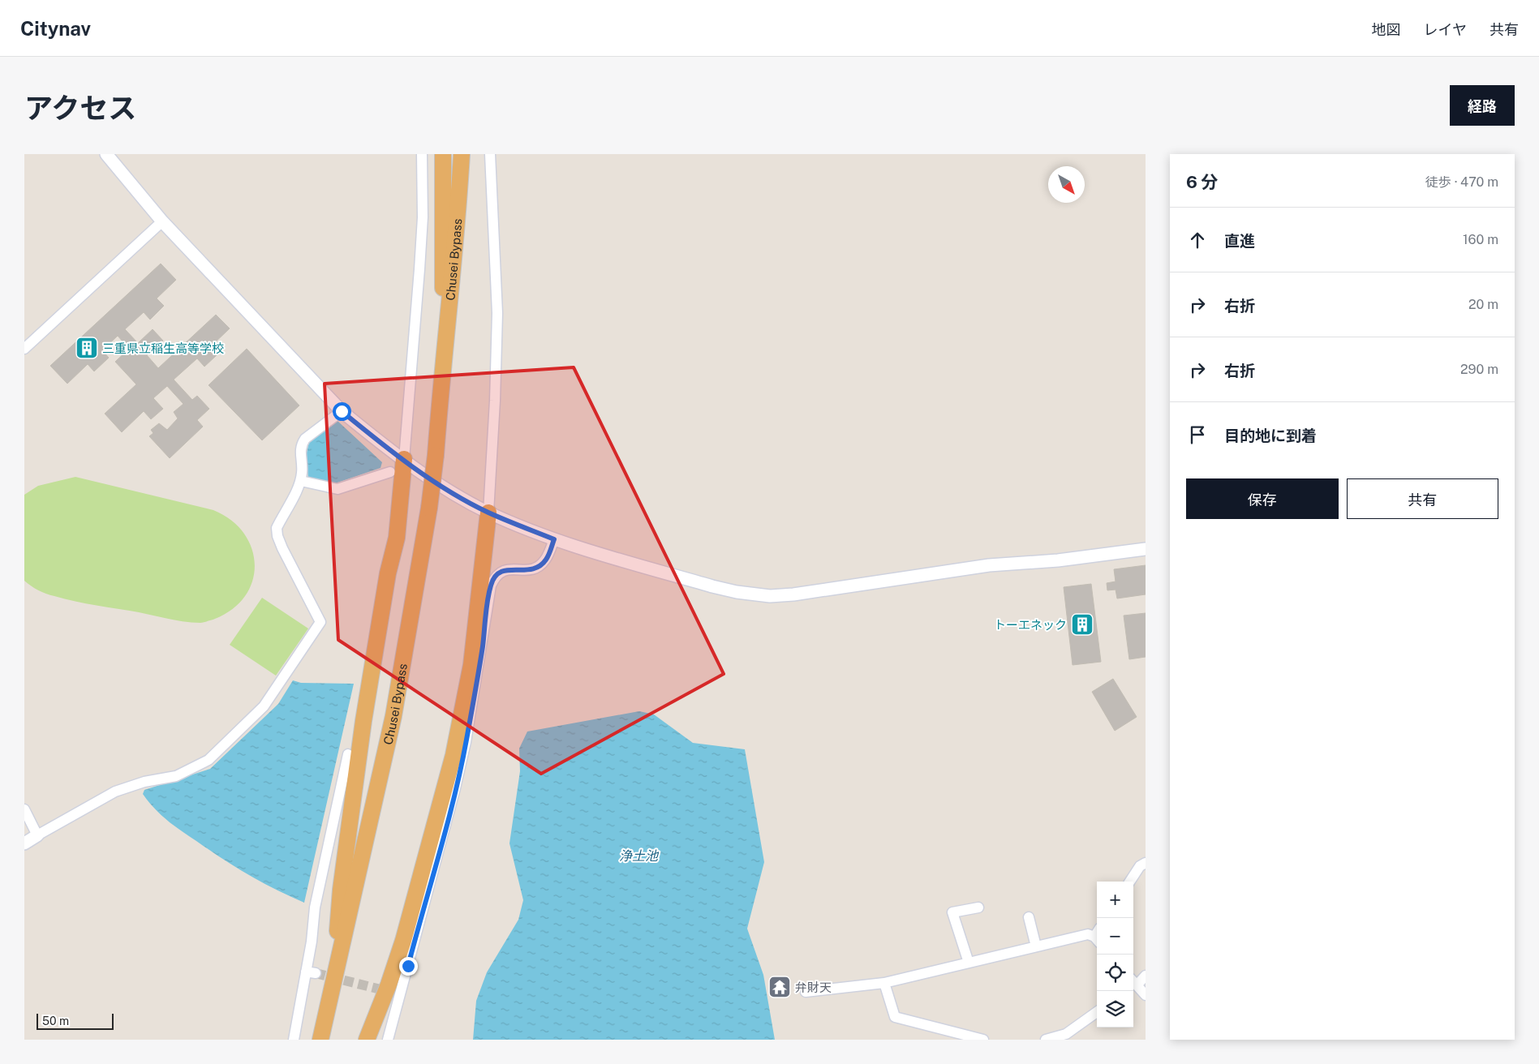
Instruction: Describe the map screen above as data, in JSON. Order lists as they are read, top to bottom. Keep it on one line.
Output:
{"streets":{"highway":["Chusei Bypass"]},"water":["浄土池"],"places":{"building":["三重県立稲生高等学校","トーエネック"],"temple":["弁財天"]},"scale_bar":"50 m","north":"bottom right","page":{"header":"Citynav","nav":["地図","レイヤ","共有"],"title":"アクセス","buttons":["経路",["保存","共有"]],"heading":["6 分","徒歩 · 470 m"],"list":[["直進","160 m"],["右折","20 m"],["右折","290 m"],"目的地に到着"],"map_buttons":["+","−"],"scale":"50 m"}}
